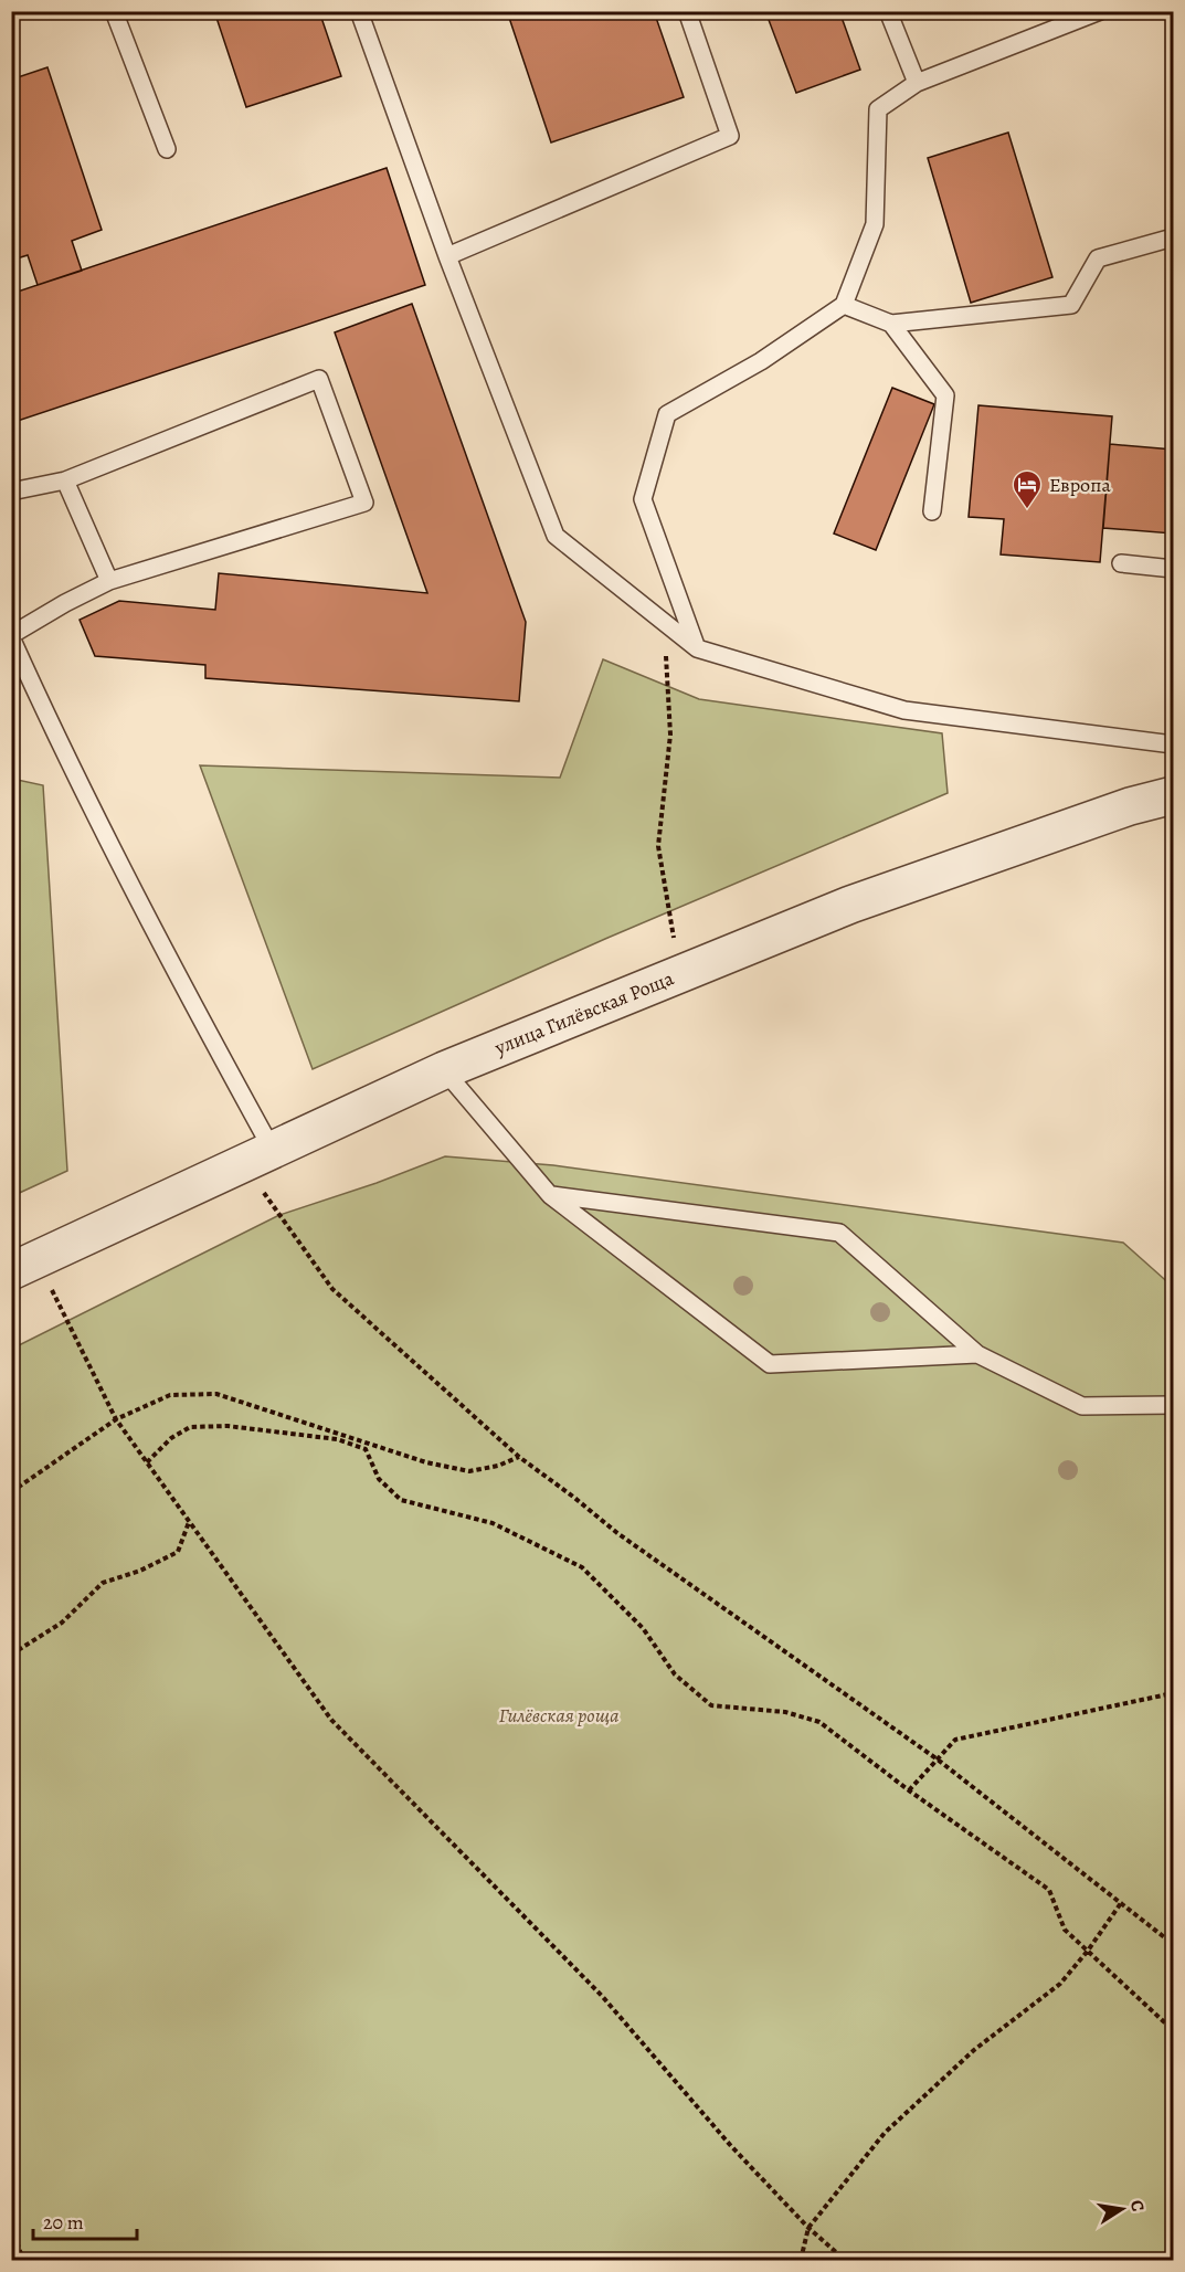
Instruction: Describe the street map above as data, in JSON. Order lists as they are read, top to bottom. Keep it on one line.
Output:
{"streets":{"street":["улица Гилёвская Роща"]},"parks":["Гилёвская роща"],"places":{"hotel":["Европа"]},"scale_bar":"20 m","north":"right"}
